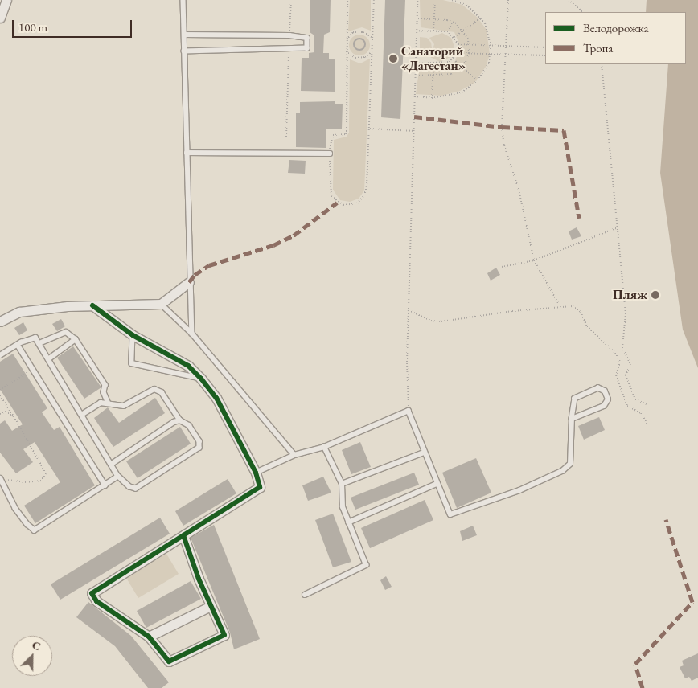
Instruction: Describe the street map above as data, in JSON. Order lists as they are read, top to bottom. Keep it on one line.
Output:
{"places":["Санаторий «Дагестан»","Пляж"],"legend":["Велодорожка","Тропа"],"scale_bar":"100 m","north":"top right"}
